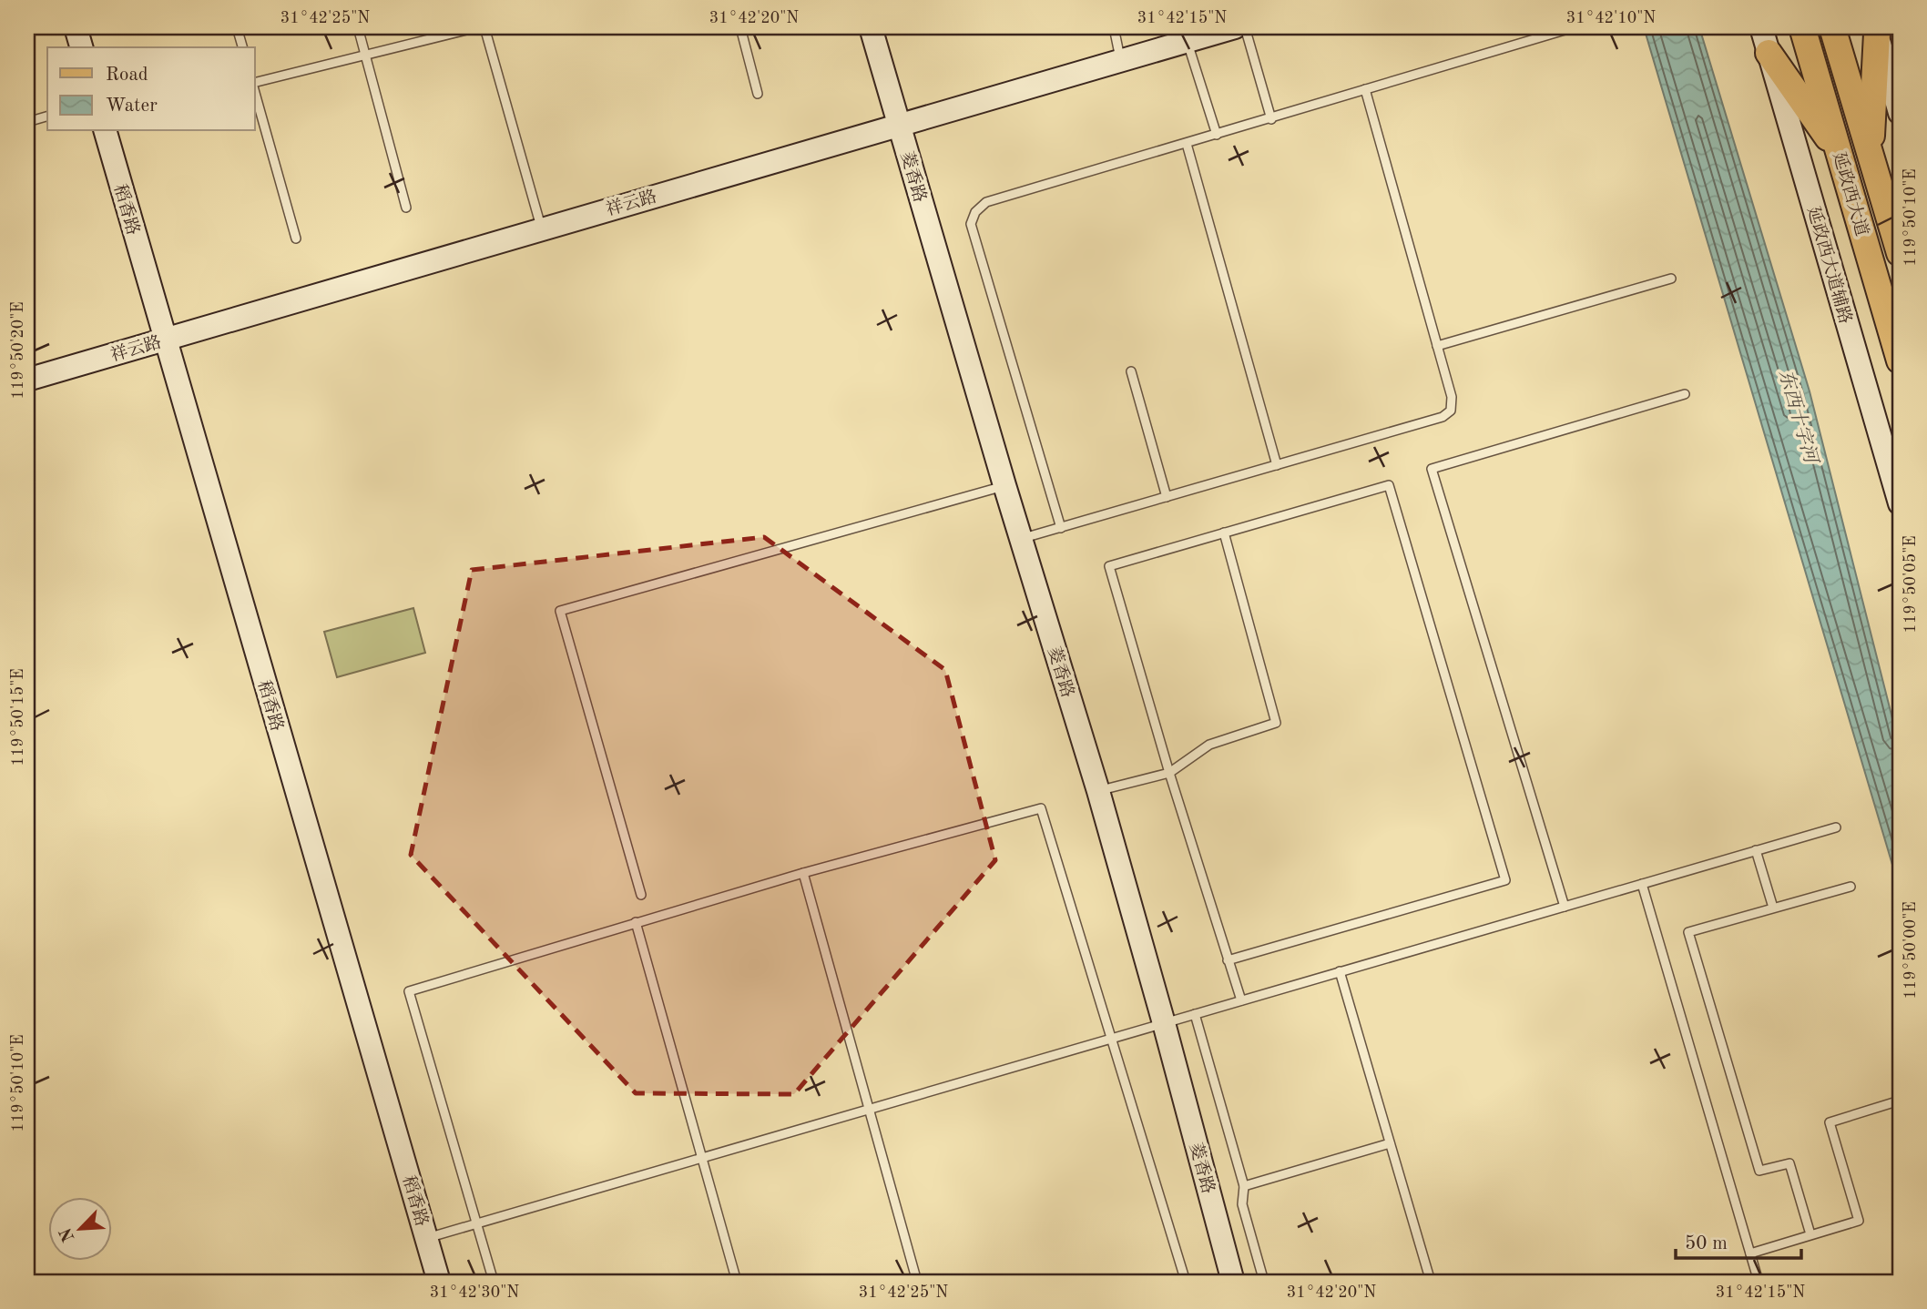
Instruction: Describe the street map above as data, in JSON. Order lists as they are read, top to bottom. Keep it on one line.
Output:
{"streets":{"main road":["延政西大道"],"street":["菱香路","祥云路","稻香路","延政西大道辅路"]},"crossings":[["菱香路","祥云路"],["祥云路","稻香路"]],"water":["东西十字河"],"legend":["Road","Water"],"scale_bar":"50 m","north":"bottom left","coordinates":["31°42'25\"N","31°42'20\"N","31°42'15\"N","31°42'10\"N","119°50'10\"E","119°50'20\"E","119°50'05\"E","119°50'15\"E","119°50'00\"E","31°42'30\"N"]}
